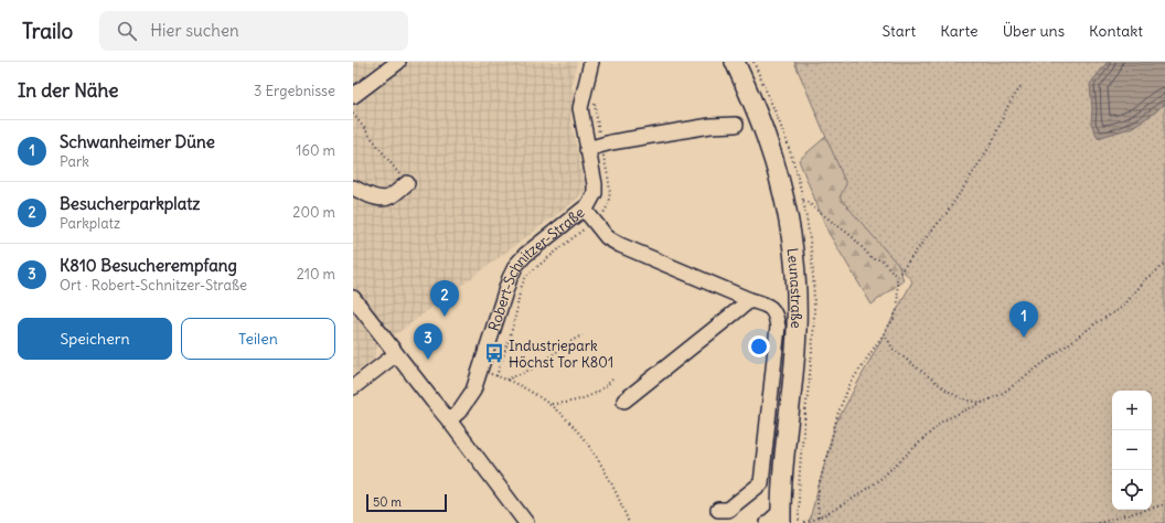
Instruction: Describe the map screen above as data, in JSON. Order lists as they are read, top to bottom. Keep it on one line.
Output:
{"streets":{"main road":["Leunastraße"],"street":["Robert-Schnitzer-Straße"]},"places":{"bus stop":["Industriepark Höchst Tor K801"]},"scale_bar":"50 m","page":{"header":"Trailo","search":"Hier suchen","nav":["Start","Karte","Über uns","Kontakt"],"heading":["In der Nähe","3 Ergebnisse"],"list":[{"mark":"1","name":"Schwanheimer Düne","note":"Park","value":"160 m"},{"mark":"2","name":"Besucherparkplatz","note":"Parkplatz","value":"200 m"},{"mark":"3","name":"K810 Besucherempfang","note":"Ort · Robert-Schnitzer-Straße","value":"210 m"}],"pins":["2","1","3"],"buttons":["Speichern","Teilen"],"map_buttons":["+","−"],"scale":"50 m"}}
